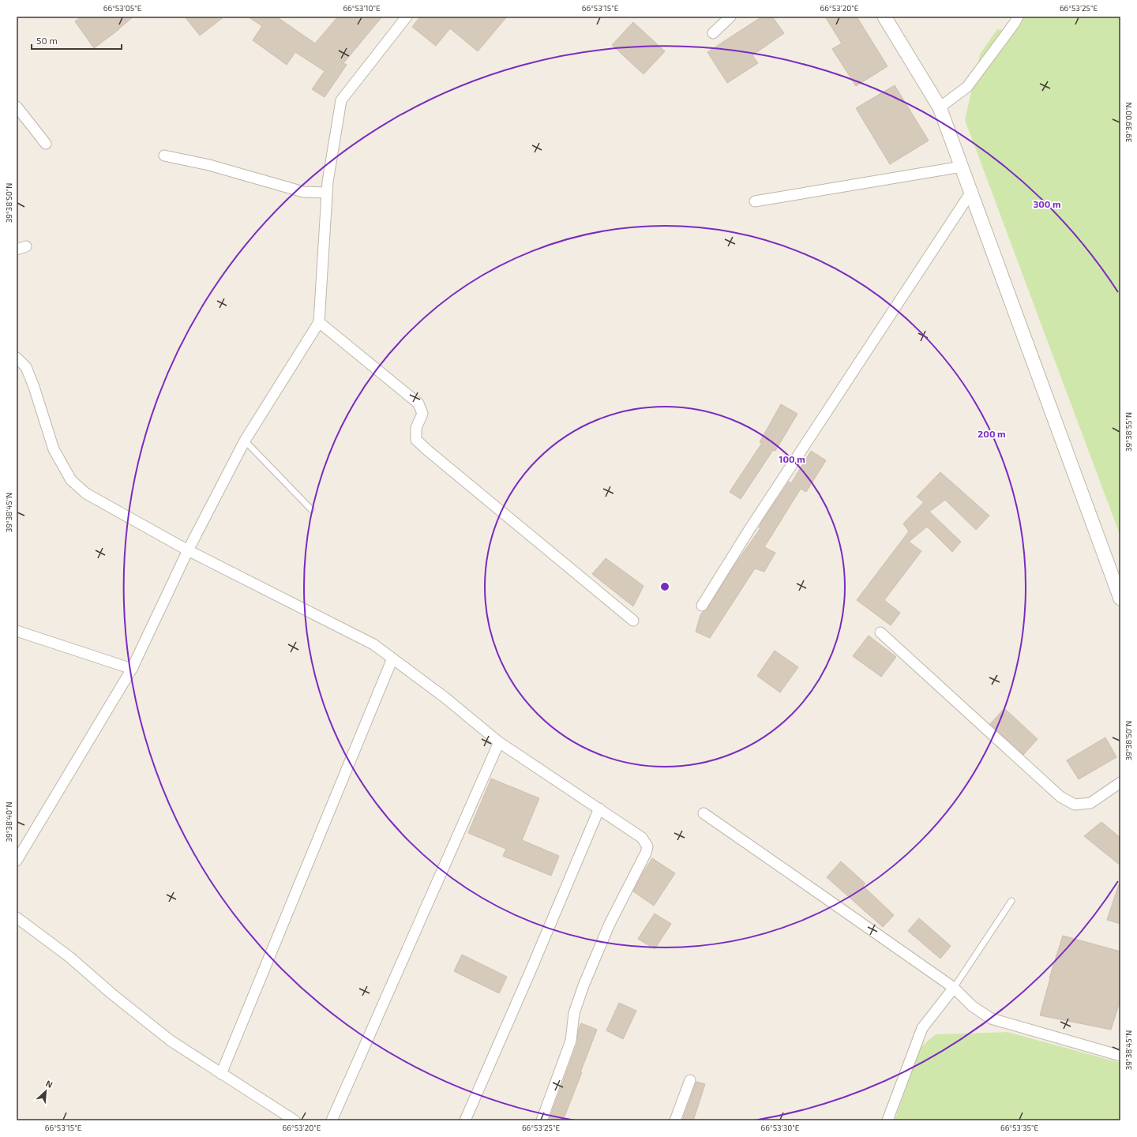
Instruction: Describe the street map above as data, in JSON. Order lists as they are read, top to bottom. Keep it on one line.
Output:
{"scale_bar":"50 m","north":"top right","coordinates":["66°53'05\"E","66°53'10\"E","66°53'15\"E","66°53'20\"E","66°53'25\"E","39°39'00\"N","39°38'50\"N","39°38'55\"N","39°38'45\"N","39°38'40\"N","66°53'30\"E","66°53'35\"E"],"rings":["300 m","200 m","100 m"]}
